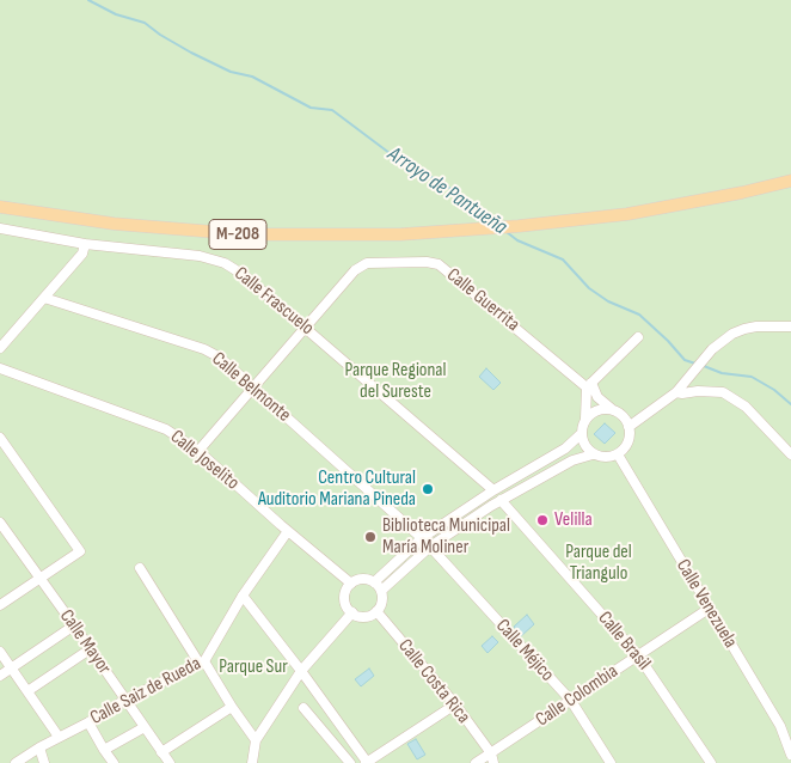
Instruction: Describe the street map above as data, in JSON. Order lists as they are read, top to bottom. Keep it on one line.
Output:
{"streets":{"main road":["M-208"],"street":["Calle Guerrita","Calle Frascuelo","Calle Belmonte","Calle Joselito","Calle Venezuela","Calle Brasil","Calle Mayor","Calle Méjico","Calle Costa Rica","Calle Saiz de Rueda","Calle Colombia"]},"crossings":[["Calle Guerrita","Calle Frascuelo"],["Calle Guerrita","Calle Belmonte"],["Calle Guerrita","Calle Joselito"],["Calle Guerrita","Calle Venezuela"],["Calle Joselito","Calle Costa Rica"],["Calle Joselito","Calle Saiz de Rueda"],["Calle Venezuela","Calle Colombia"],["Calle Brasil","Calle Colombia"],["Calle Mayor","Calle Saiz de Rueda"],["Calle Méjico","Calle Colombia"],["Calle Costa Rica","Calle Colombia"]],"water":["Arroyo de Pantueña"],"parks":["Parque Regional del Sureste","Parque del Triangulo","Parque Sur"],"places":["Centro Cultural Auditorio Mariana Pineda","Velilla","Biblioteca Municipal María Moliner"]}
